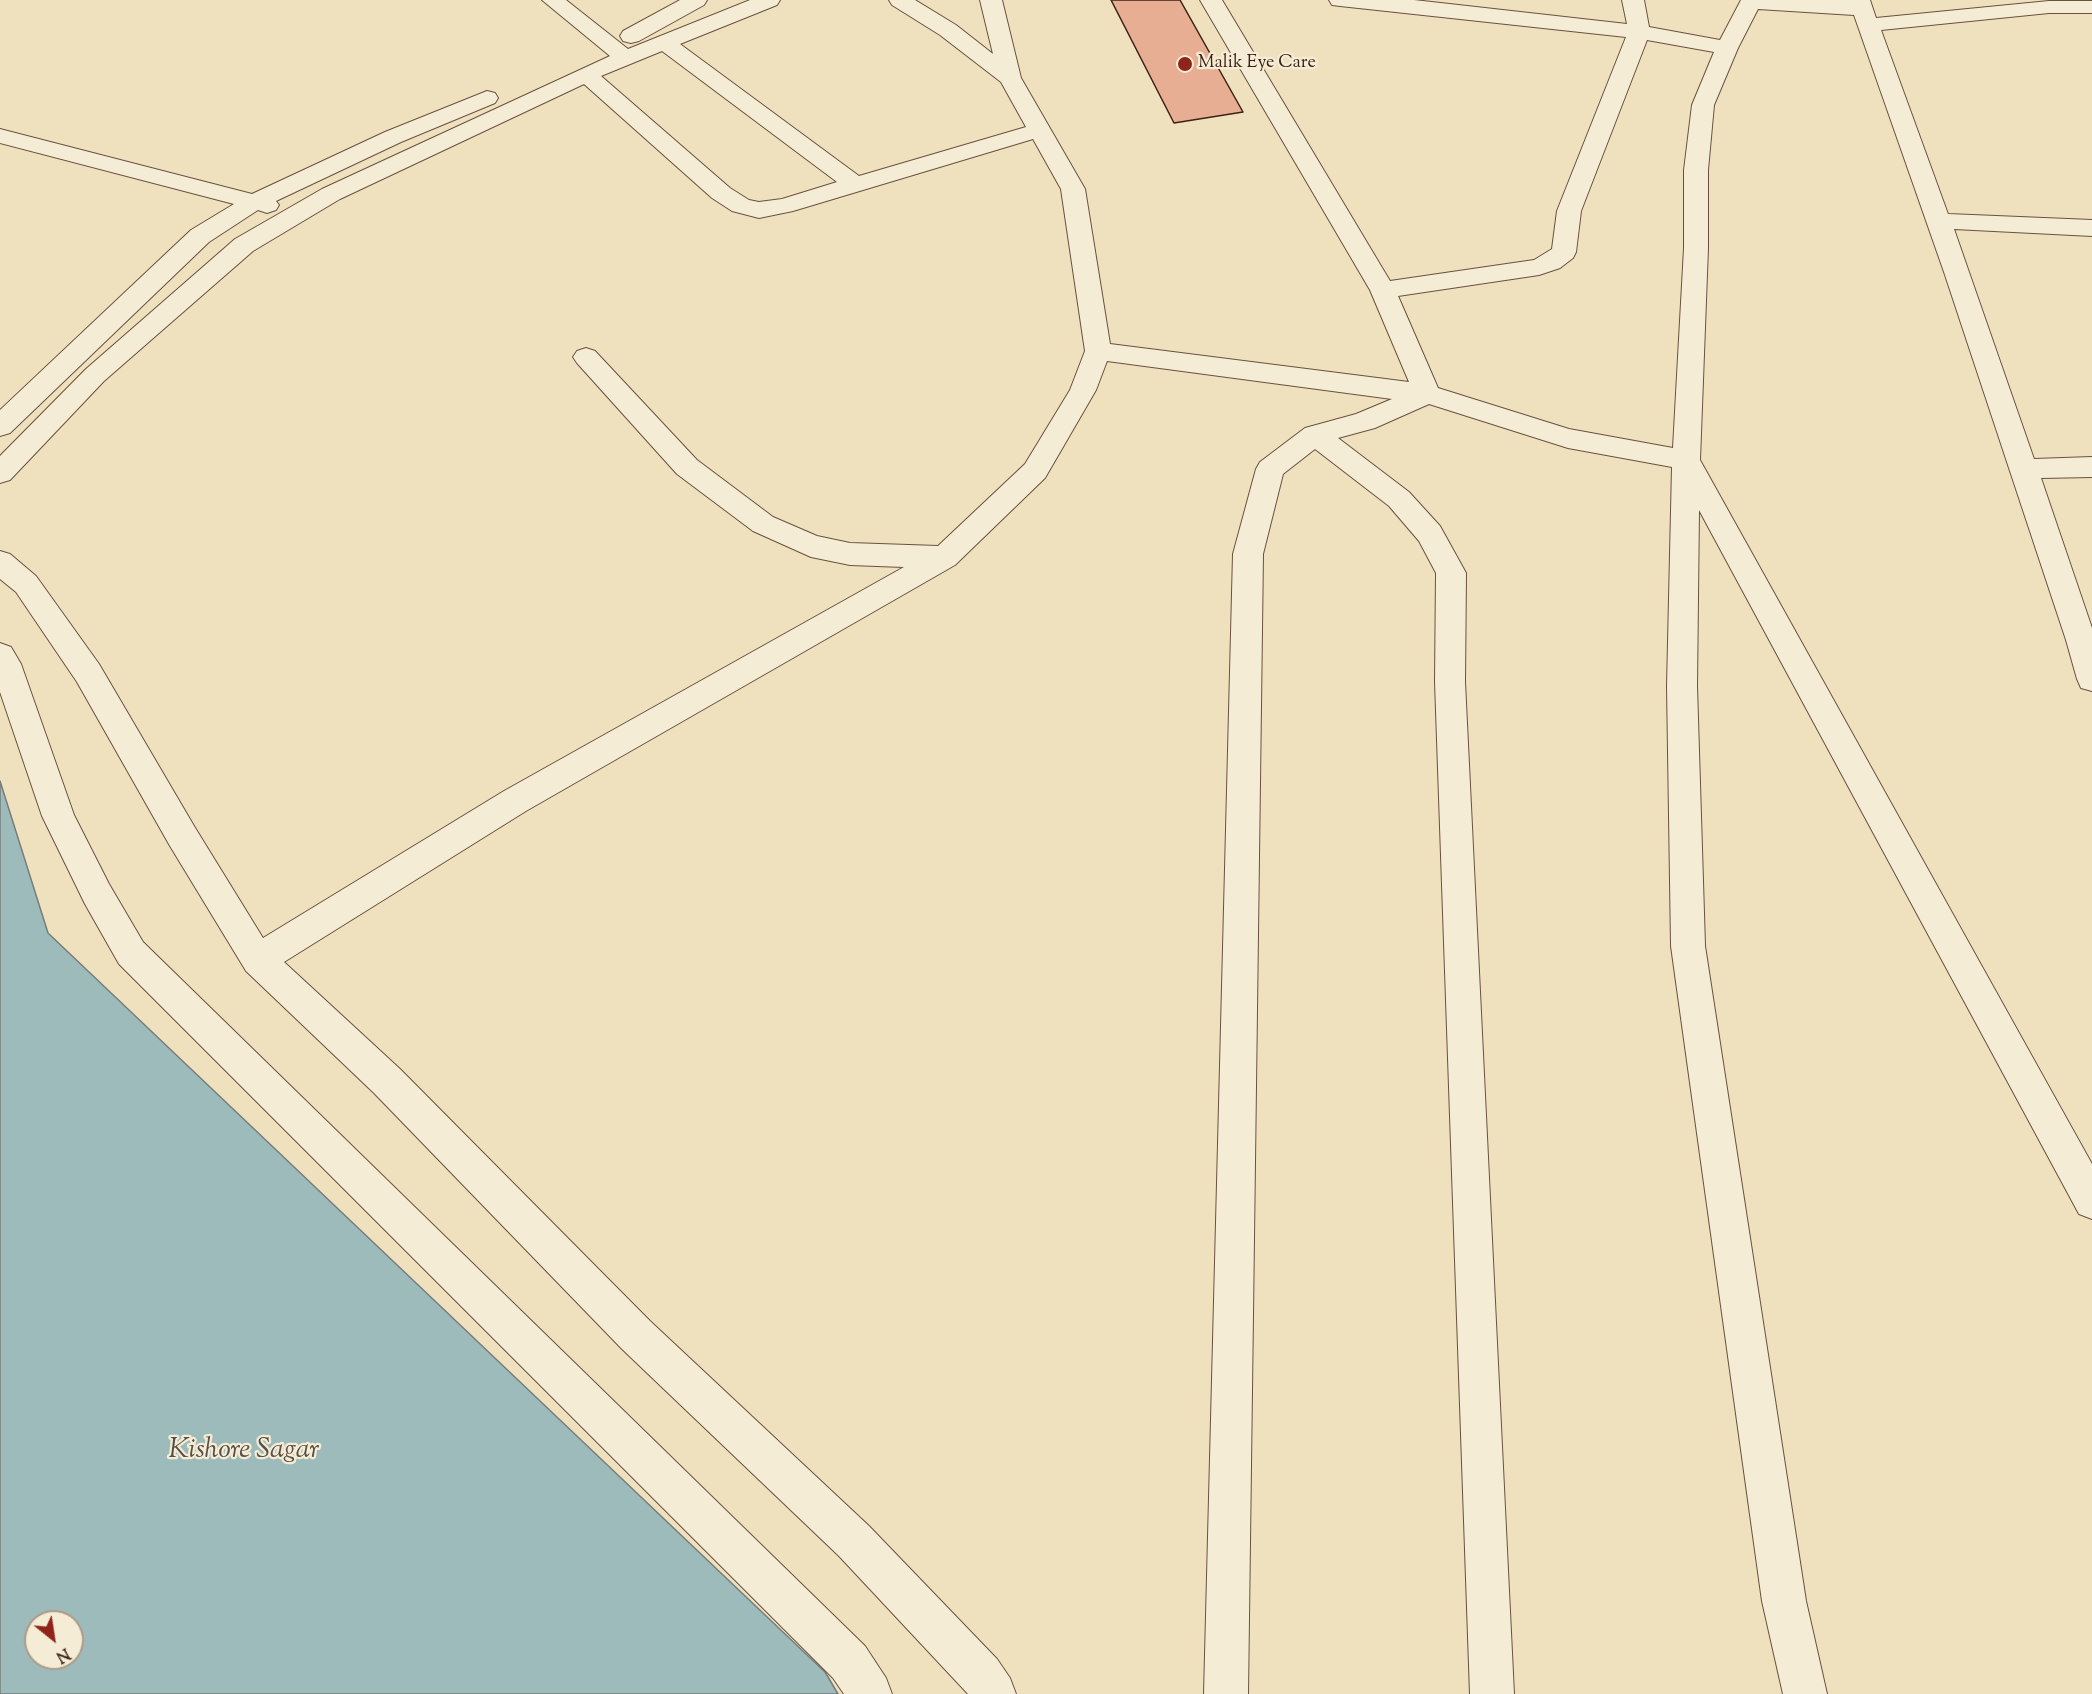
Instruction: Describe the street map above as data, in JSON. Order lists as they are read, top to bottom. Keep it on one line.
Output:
{"water":["Kishore Sagar"],"places":["Malik Eye Care"],"north":"bottom right"}
